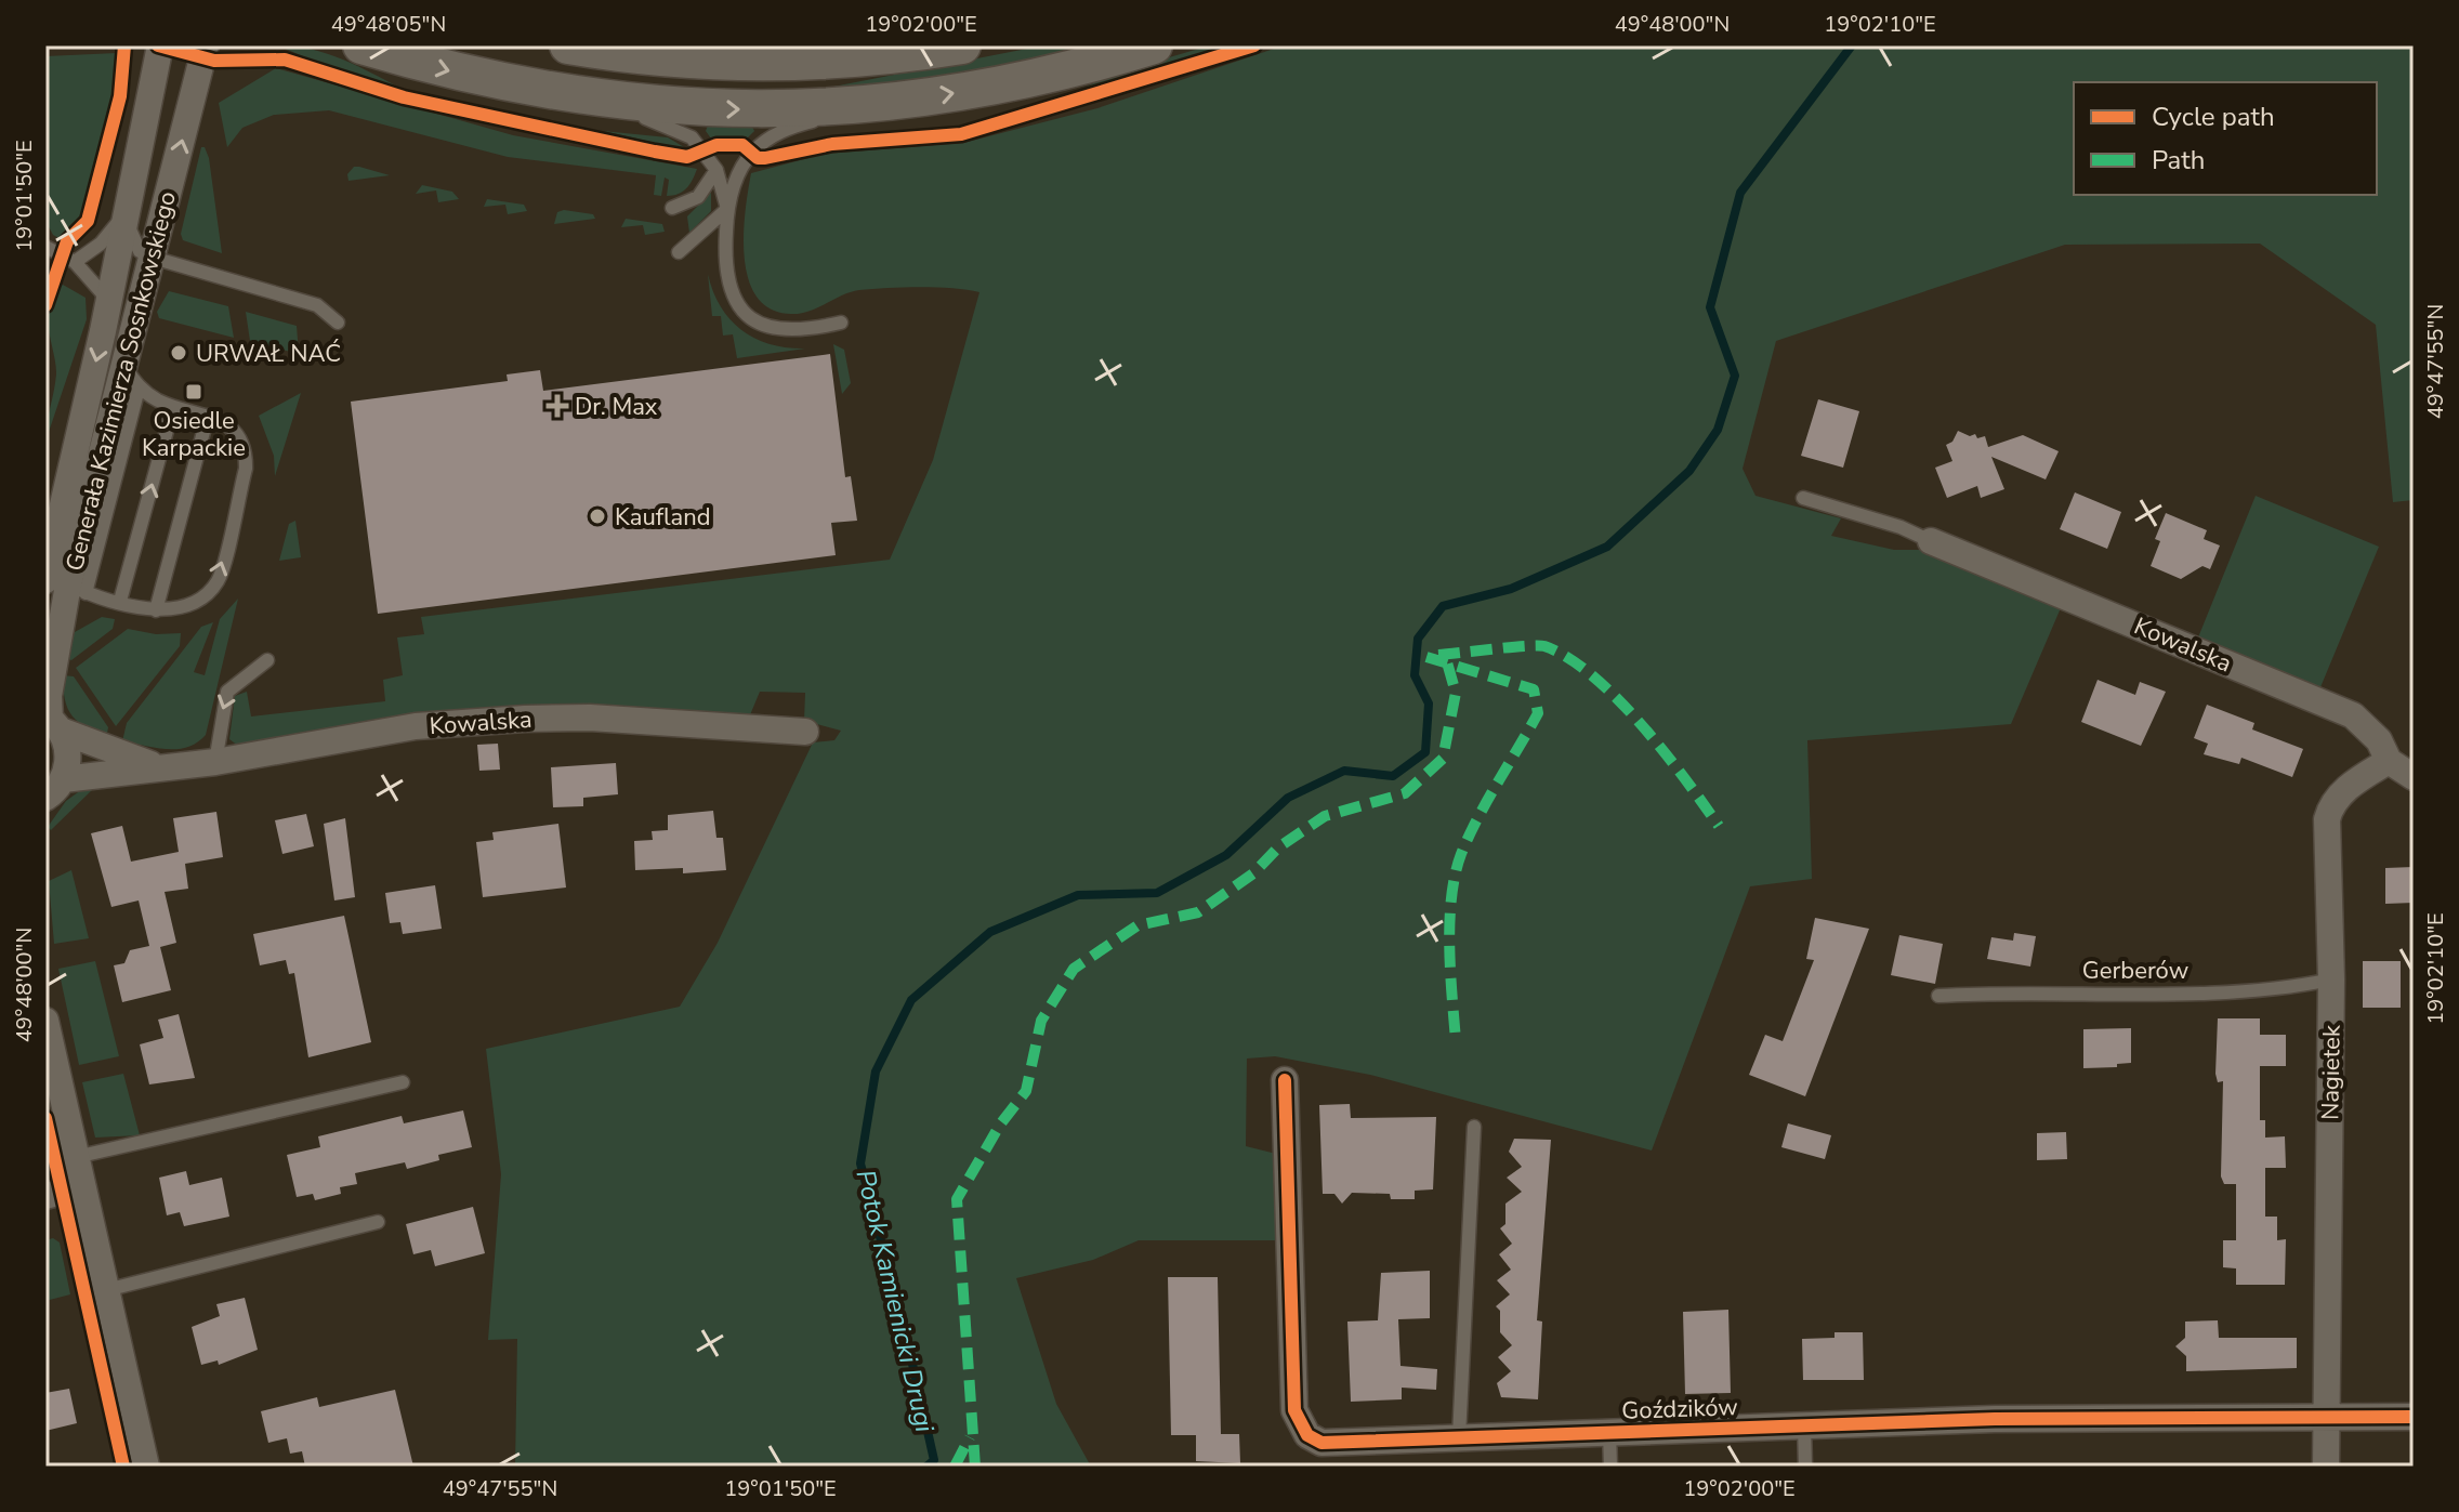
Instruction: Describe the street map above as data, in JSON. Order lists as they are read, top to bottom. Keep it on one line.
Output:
{"streets":{"street":["Generała Kazimierza Sosnkowskiego","Kowalska","Nagietek","Goździków"],"lane":["Gerberów"]},"crossings":[["Generała Kazimierza Sosnkowskiego","Kowalska"],["Kowalska","Nagietek"],["Gerberów","Nagietek"],["Nagietek","Goździków"]],"water":["Potok Kamienicki Drugi"],"places":{"other":["URWAŁ NAĆ","Kaufland"],"transit":["Osiedle Karpackie"],"health":["Dr. Max"]},"legend":["Cycle path","Path"],"coordinates":["49°48'05\"N","19°02'00\"E","49°48'00\"N","19°02'10\"E","19°01'50\"E","49°47'55\"N"]}
